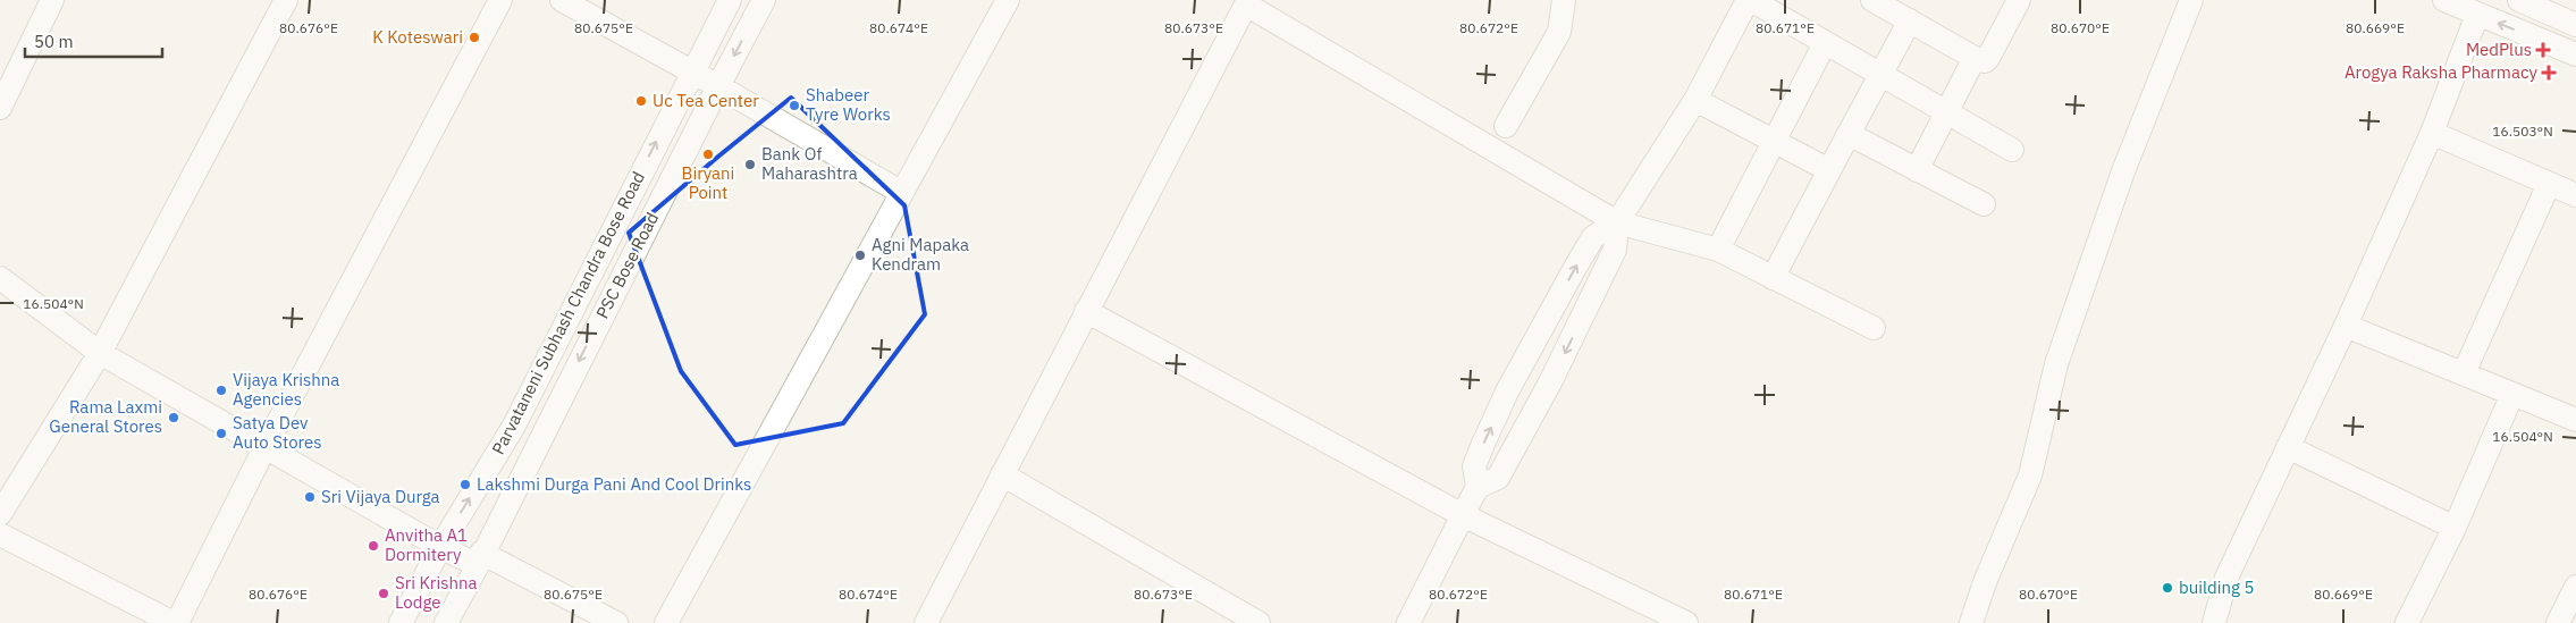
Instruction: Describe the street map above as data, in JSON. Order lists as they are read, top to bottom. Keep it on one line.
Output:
{"streets":{"street":["PSC Bose Road","Parvataneni Subhash Chandra Bose Road"]},"one_way":["Parvataneni Subhash Chandra Bose Road"],"places":{"other":["K Koteswari","Uc Tea Center","Shabeer Tyre Works","Biryani Point","Bank Of Maharashtra","Agni Mapaka Kendram","Vijaya Krishna Agencies","Rama Laxmi General Stores","Satya Dev Auto Stores","Lakshmi Durga Pani And Cool Drinks","Sri Vijaya Durga","Anvitha A1 Dormitery","building 5","Sri Krishna Lodge"],"health":["MedPlus","Arogya Raksha Pharmacy"]},"scale_bar":"50 m","coordinates":["80.676°E","80.675°E","80.674°E","80.673°E","80.672°E","80.671°E","80.670°E","80.669°E","16.503°N","16.504°N"]}
